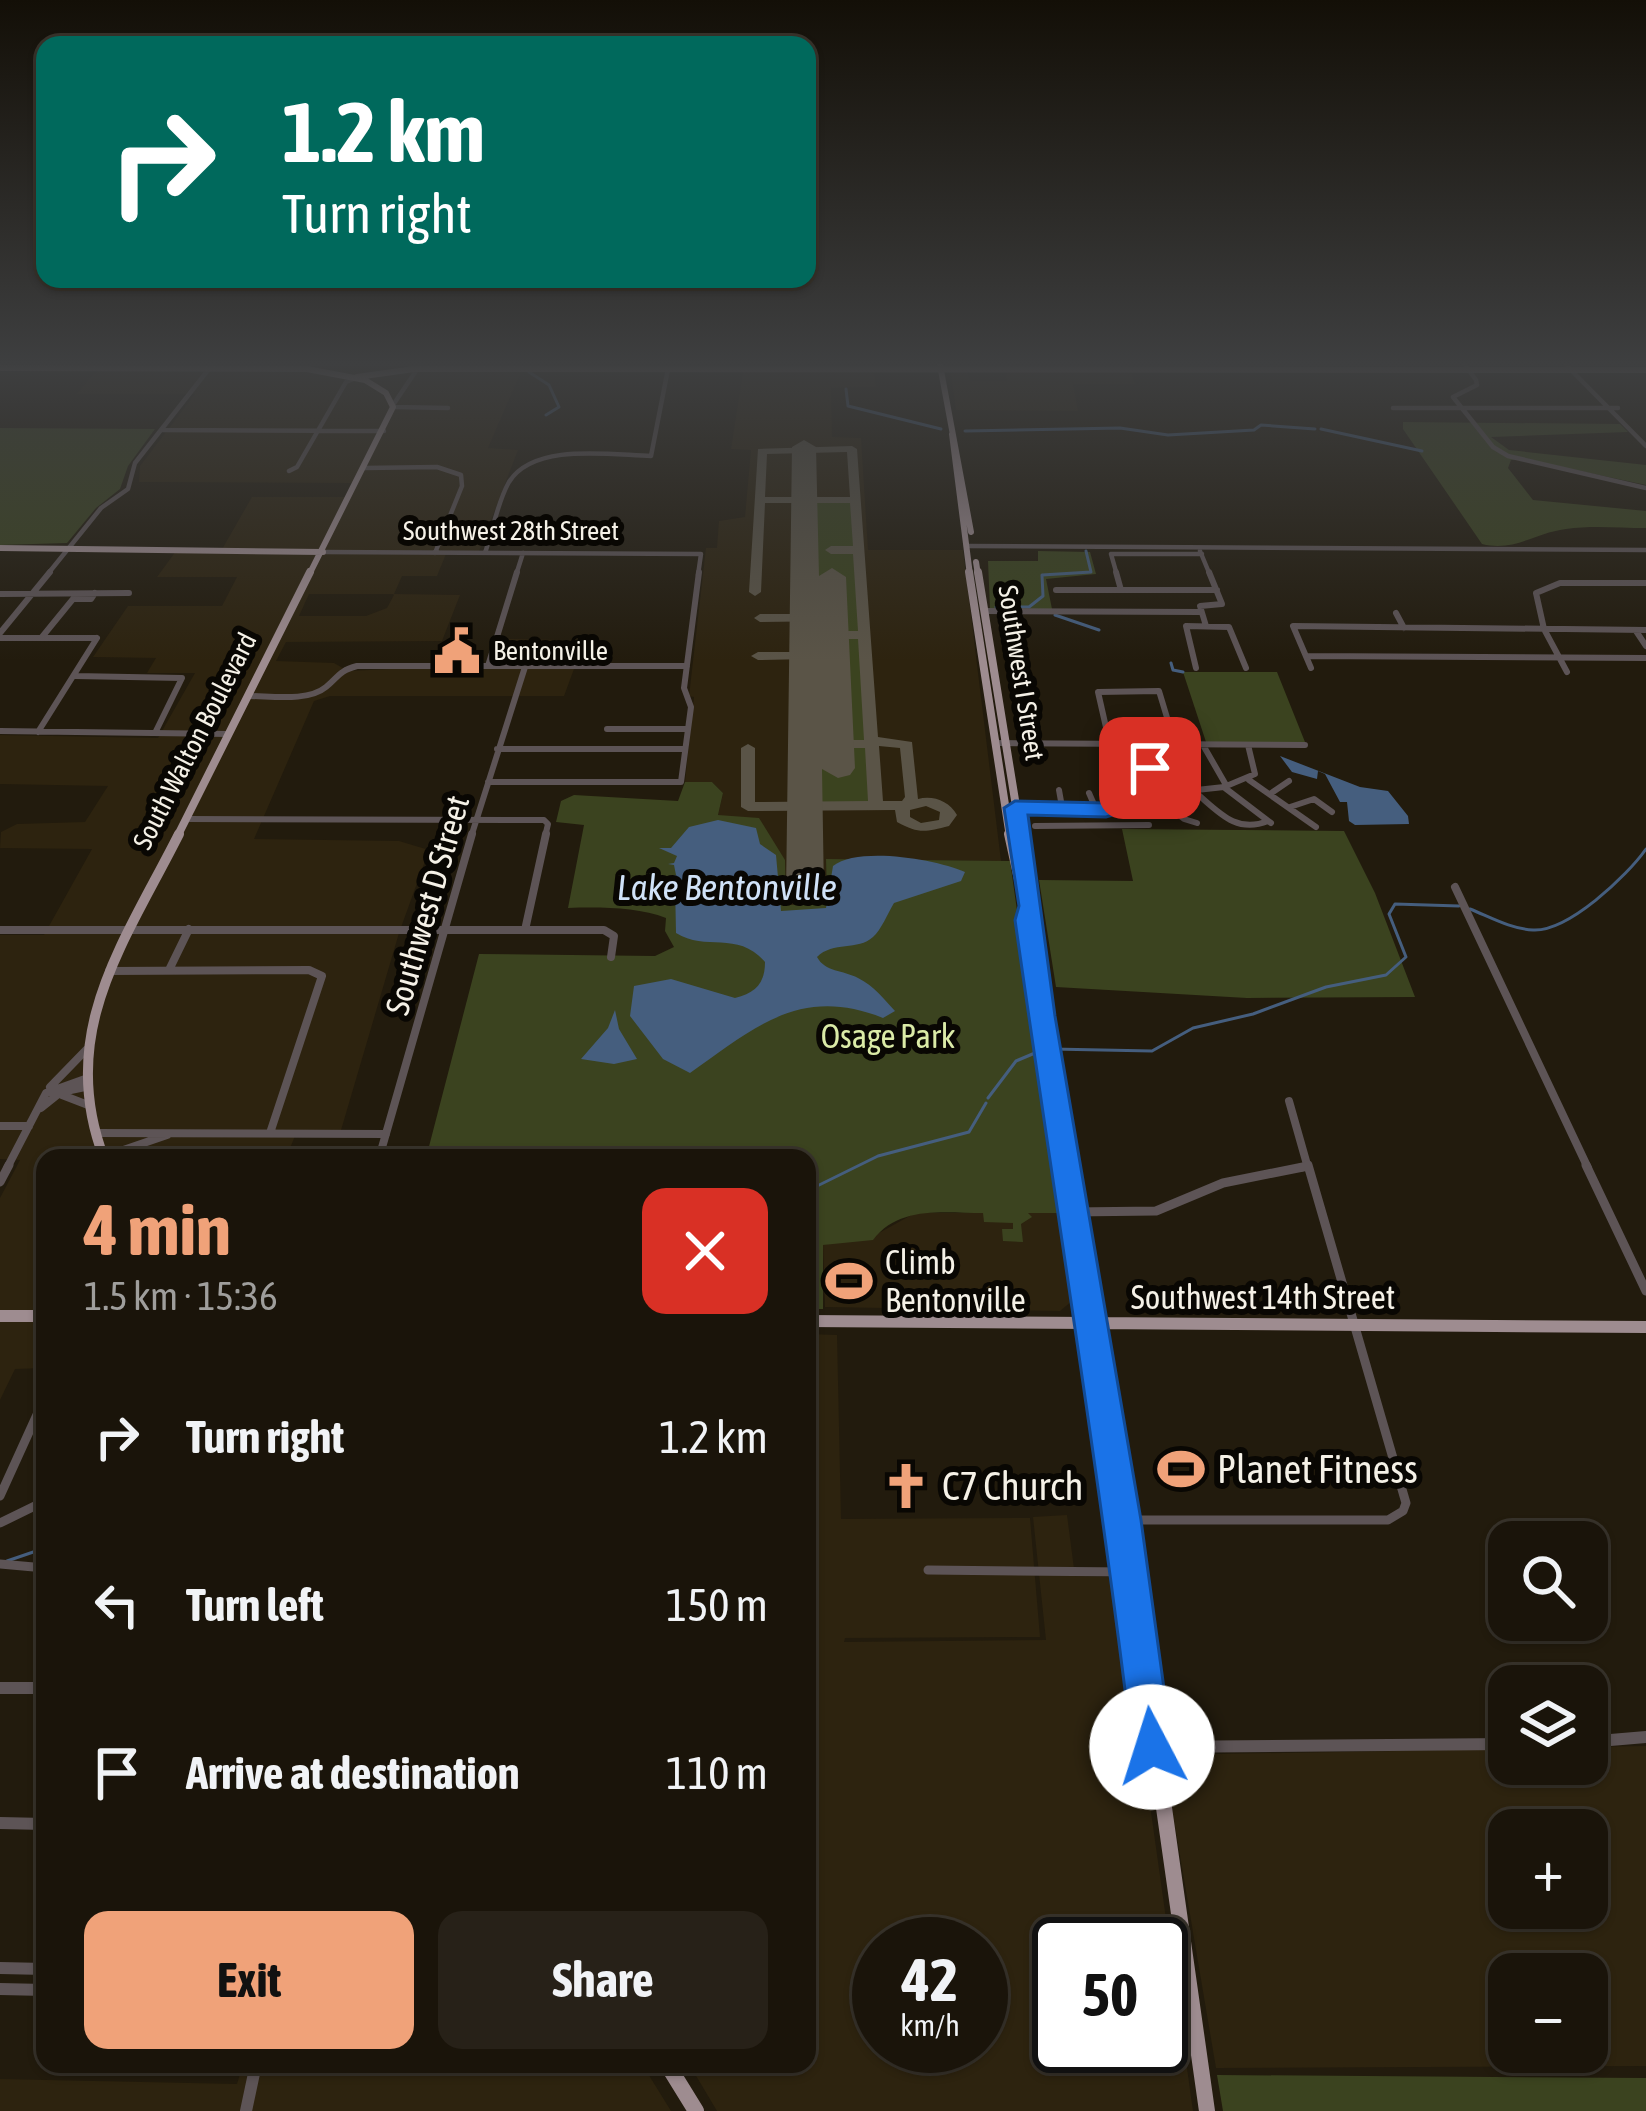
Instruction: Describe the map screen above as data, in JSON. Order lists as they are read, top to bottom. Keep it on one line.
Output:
{"streets":{"main road":["Southwest I Street","South Walton Boulevard","Southwest 14th Street"],"street":["Southwest 28th Street","Southwest D Street"]},"crossings":[["Southwest 28th Street","South Walton Boulevard"],["Southwest I Street","Southwest 14th Street"]],"water":["Lake Bentonville"],"parks":["Osage Park"],"places":{"public building":["Bentonville"],"sports":["Climb Bentonville","Planet Fitness"],"church":["C7 Church"]},"page":{"turn":["1.2 km","Turn right"],"heading":["4 min","1.5 km · 15:36"],"list":[{"name":"Turn right","value":"1.2 km"},{"name":"Turn left","value":"150 m"},{"name":"Arrive at destination","value":"110 m"}],"map_buttons":["+","−"],"buttons":["Exit","Share"],"speed":"42 km/h","limit":"50"}}
